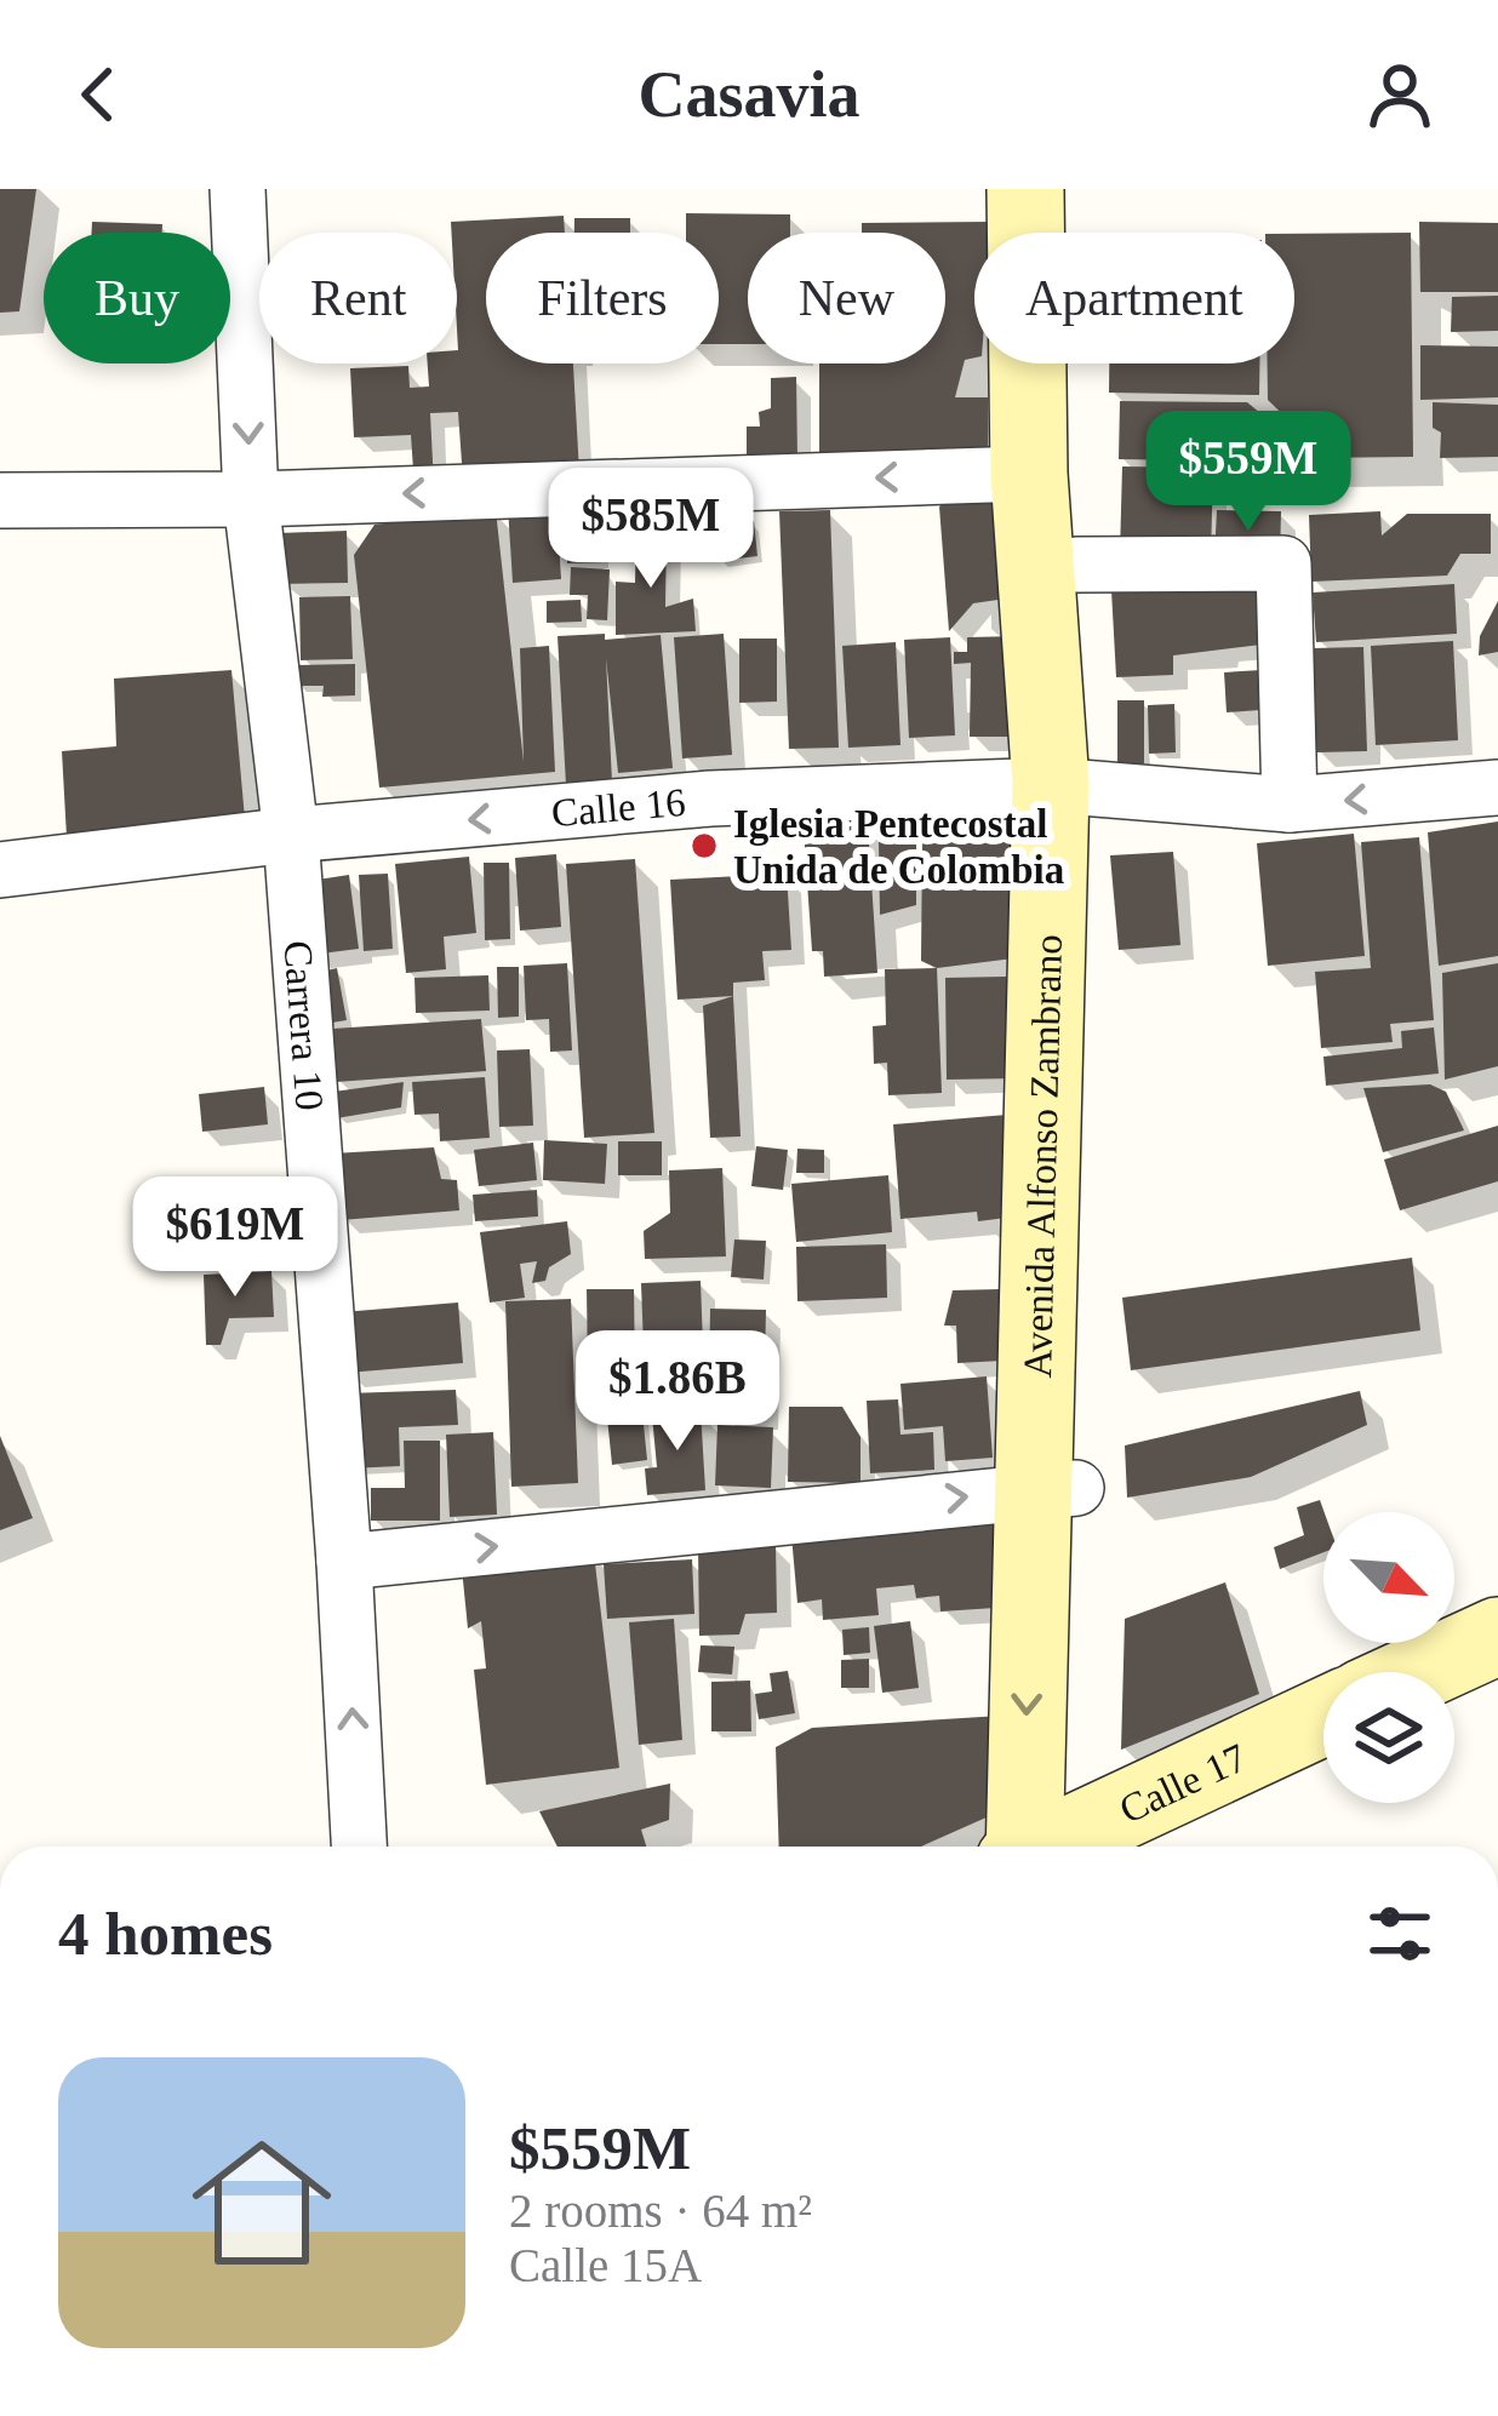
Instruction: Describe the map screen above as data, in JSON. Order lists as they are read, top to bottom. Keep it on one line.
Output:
{"streets":{"street":["Calle 16","Carrera 10","Avenida Alfonso Zambrano","Calle 17"]},"crossings":[["Calle 16","Carrera 10"],["Calle 16","Avenida Alfonso Zambrano"]],"places":["Iglesia Pentecostal Unida de Colombia"],"north":"bottom right","page":{"header":"Casavia","chip":["Buy","Rent","Filters","New","Apartment"],"price":["$559M","$585M","$619M","$1.86B"],"heading":"4 homes","list":[{"name":"$559M","note":"2 rooms · 64 m² · Calle 15A"}]}}
